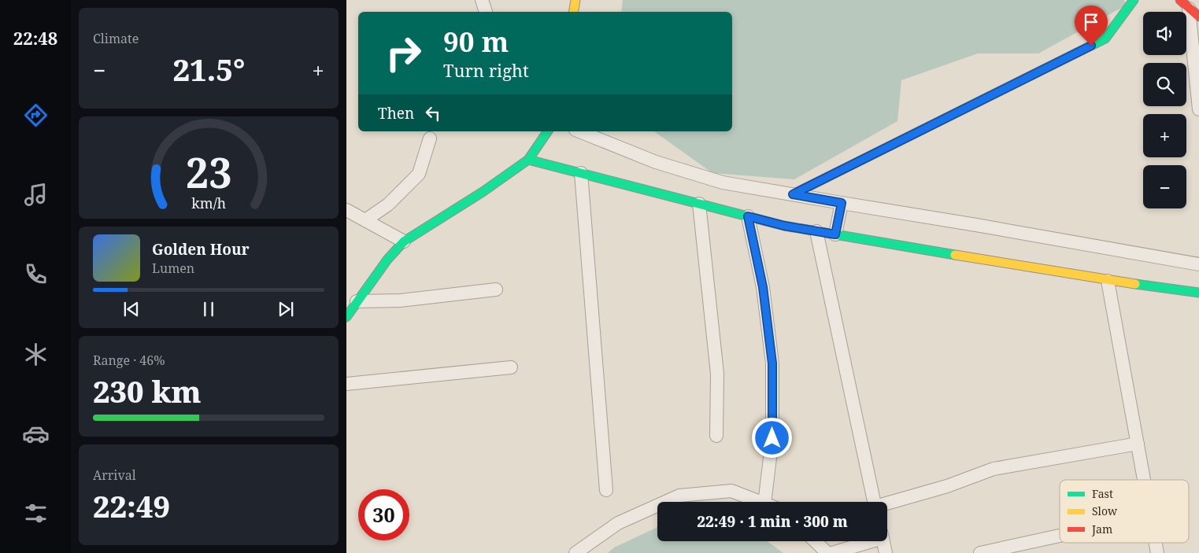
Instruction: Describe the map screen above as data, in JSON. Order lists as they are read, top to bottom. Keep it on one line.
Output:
{"legend":["Fast","Slow","Jam"],"page":{"tabs":"22:48","tile":["Climate",["Range · 46%","230 km"],["Arrival","22:49"]],"map_buttons":["+","−"],"turn":["90 m","Turn right"],"heat":["−","21.5°","+"],"then":"Then","song":["Golden Hour","Lumen"],"limit":"30","trip":"22:49 · 1 min · 300 m","gauge":["23","km/h"]}}
